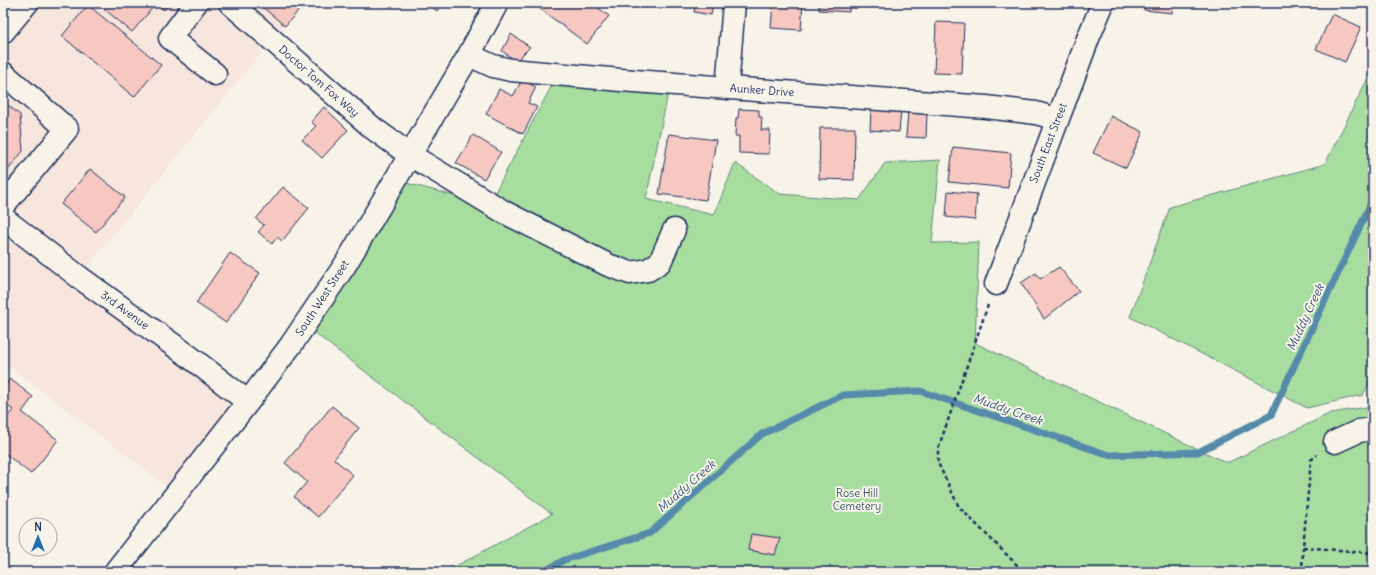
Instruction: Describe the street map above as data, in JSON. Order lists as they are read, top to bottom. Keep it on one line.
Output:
{"streets":{"street":["Doctor Tom Fox Way","Aunker Drive","South East Street","South West Street","3rd Avenue"]},"crossings":[["Doctor Tom Fox Way","South West Street"],["Aunker Drive","South East Street"],["Aunker Drive","South West Street"],["South West Street","3rd Avenue"]],"water":["Muddy Creek"],"parks":["Rose Hill Cemetery"],"north":"top"}
